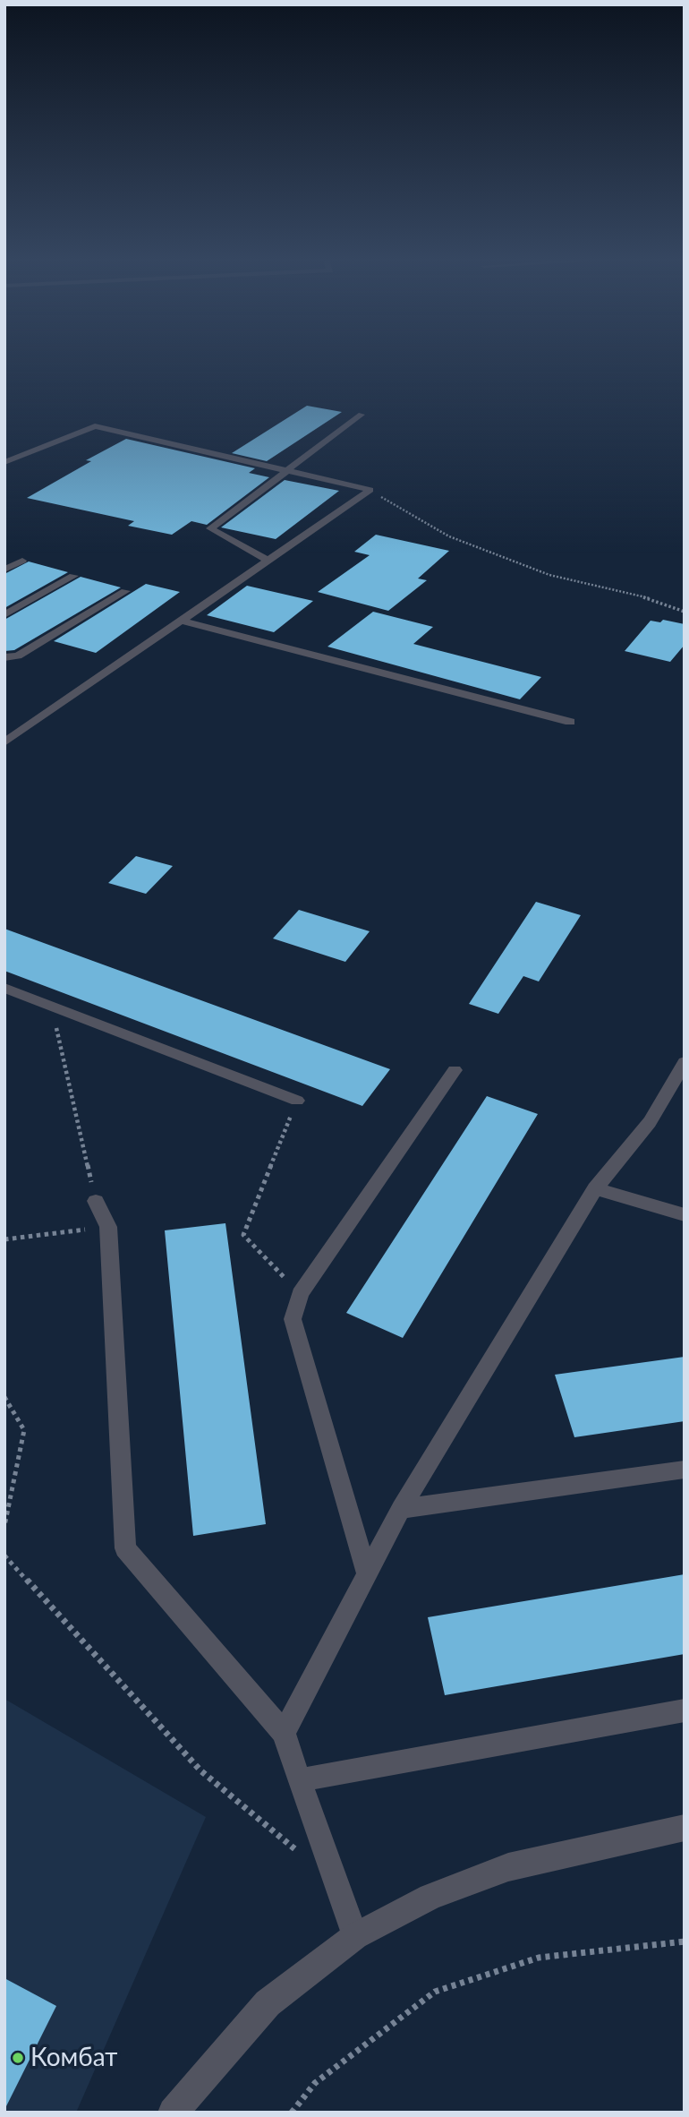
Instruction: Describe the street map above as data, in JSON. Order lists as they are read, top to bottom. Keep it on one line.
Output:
{"places":["Комбат"]}
